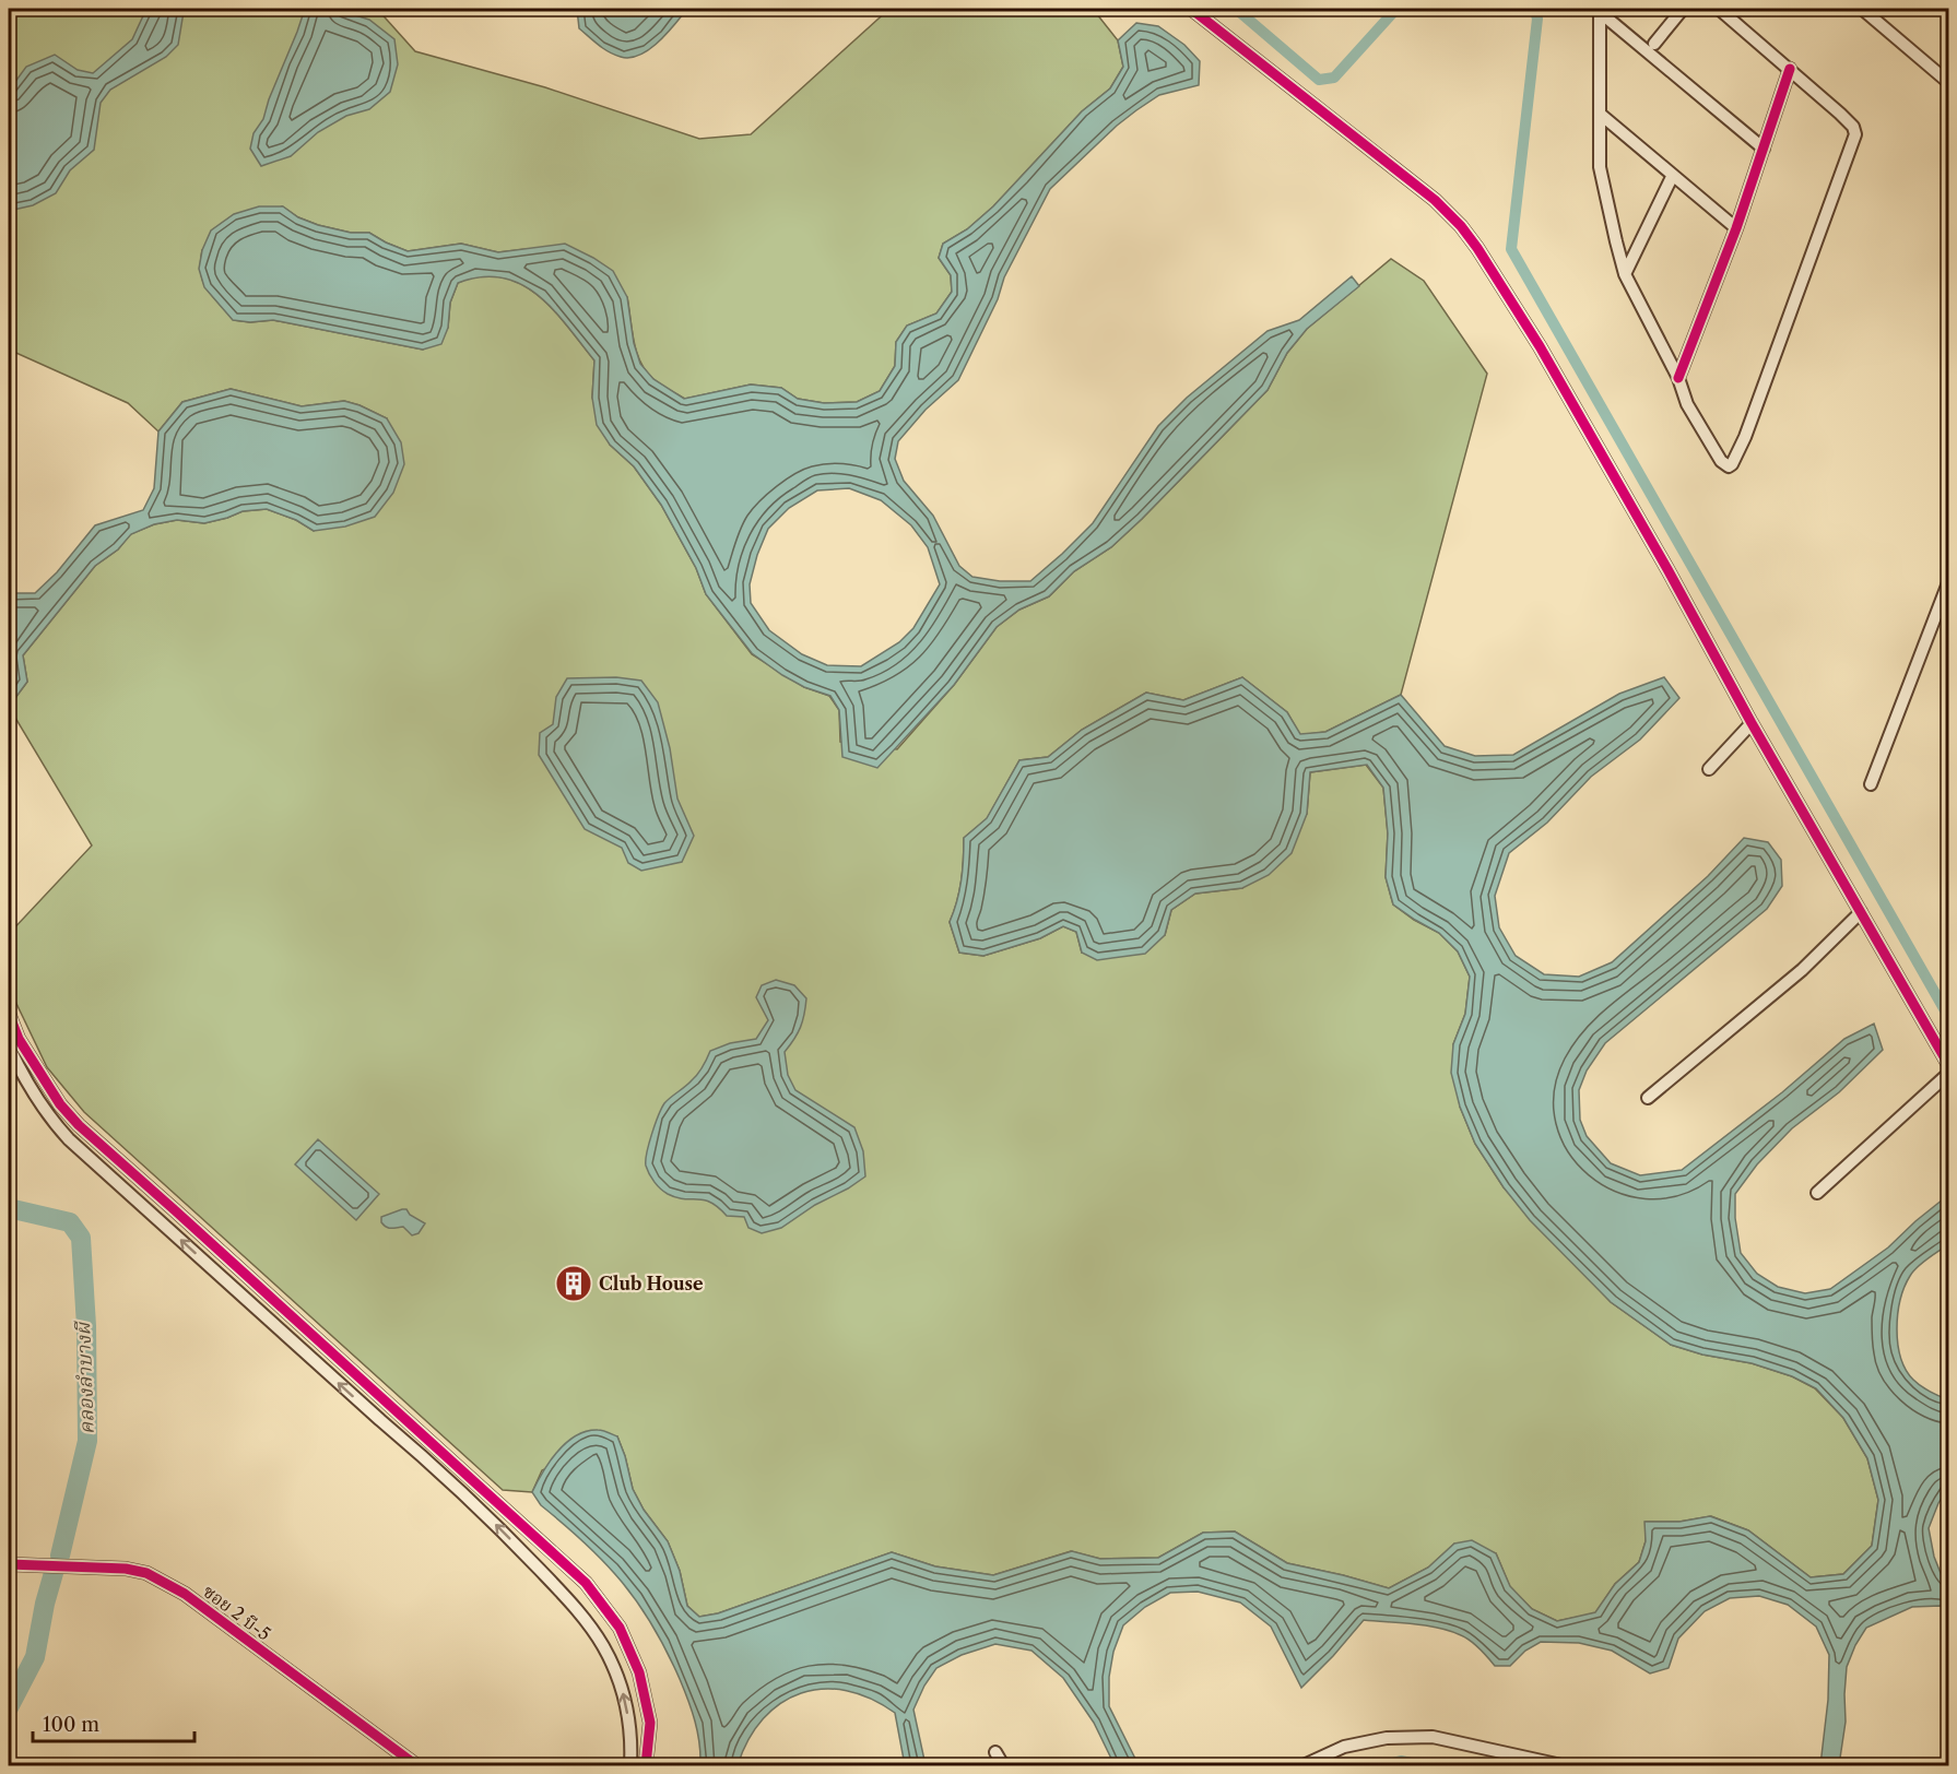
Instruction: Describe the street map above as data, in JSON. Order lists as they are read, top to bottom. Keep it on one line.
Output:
{"streets":{"street":["ซอย 2 บี-5"]},"water":["คลองลำบางผี"],"places":{"building":["Club House"]},"scale_bar":"100 m"}
